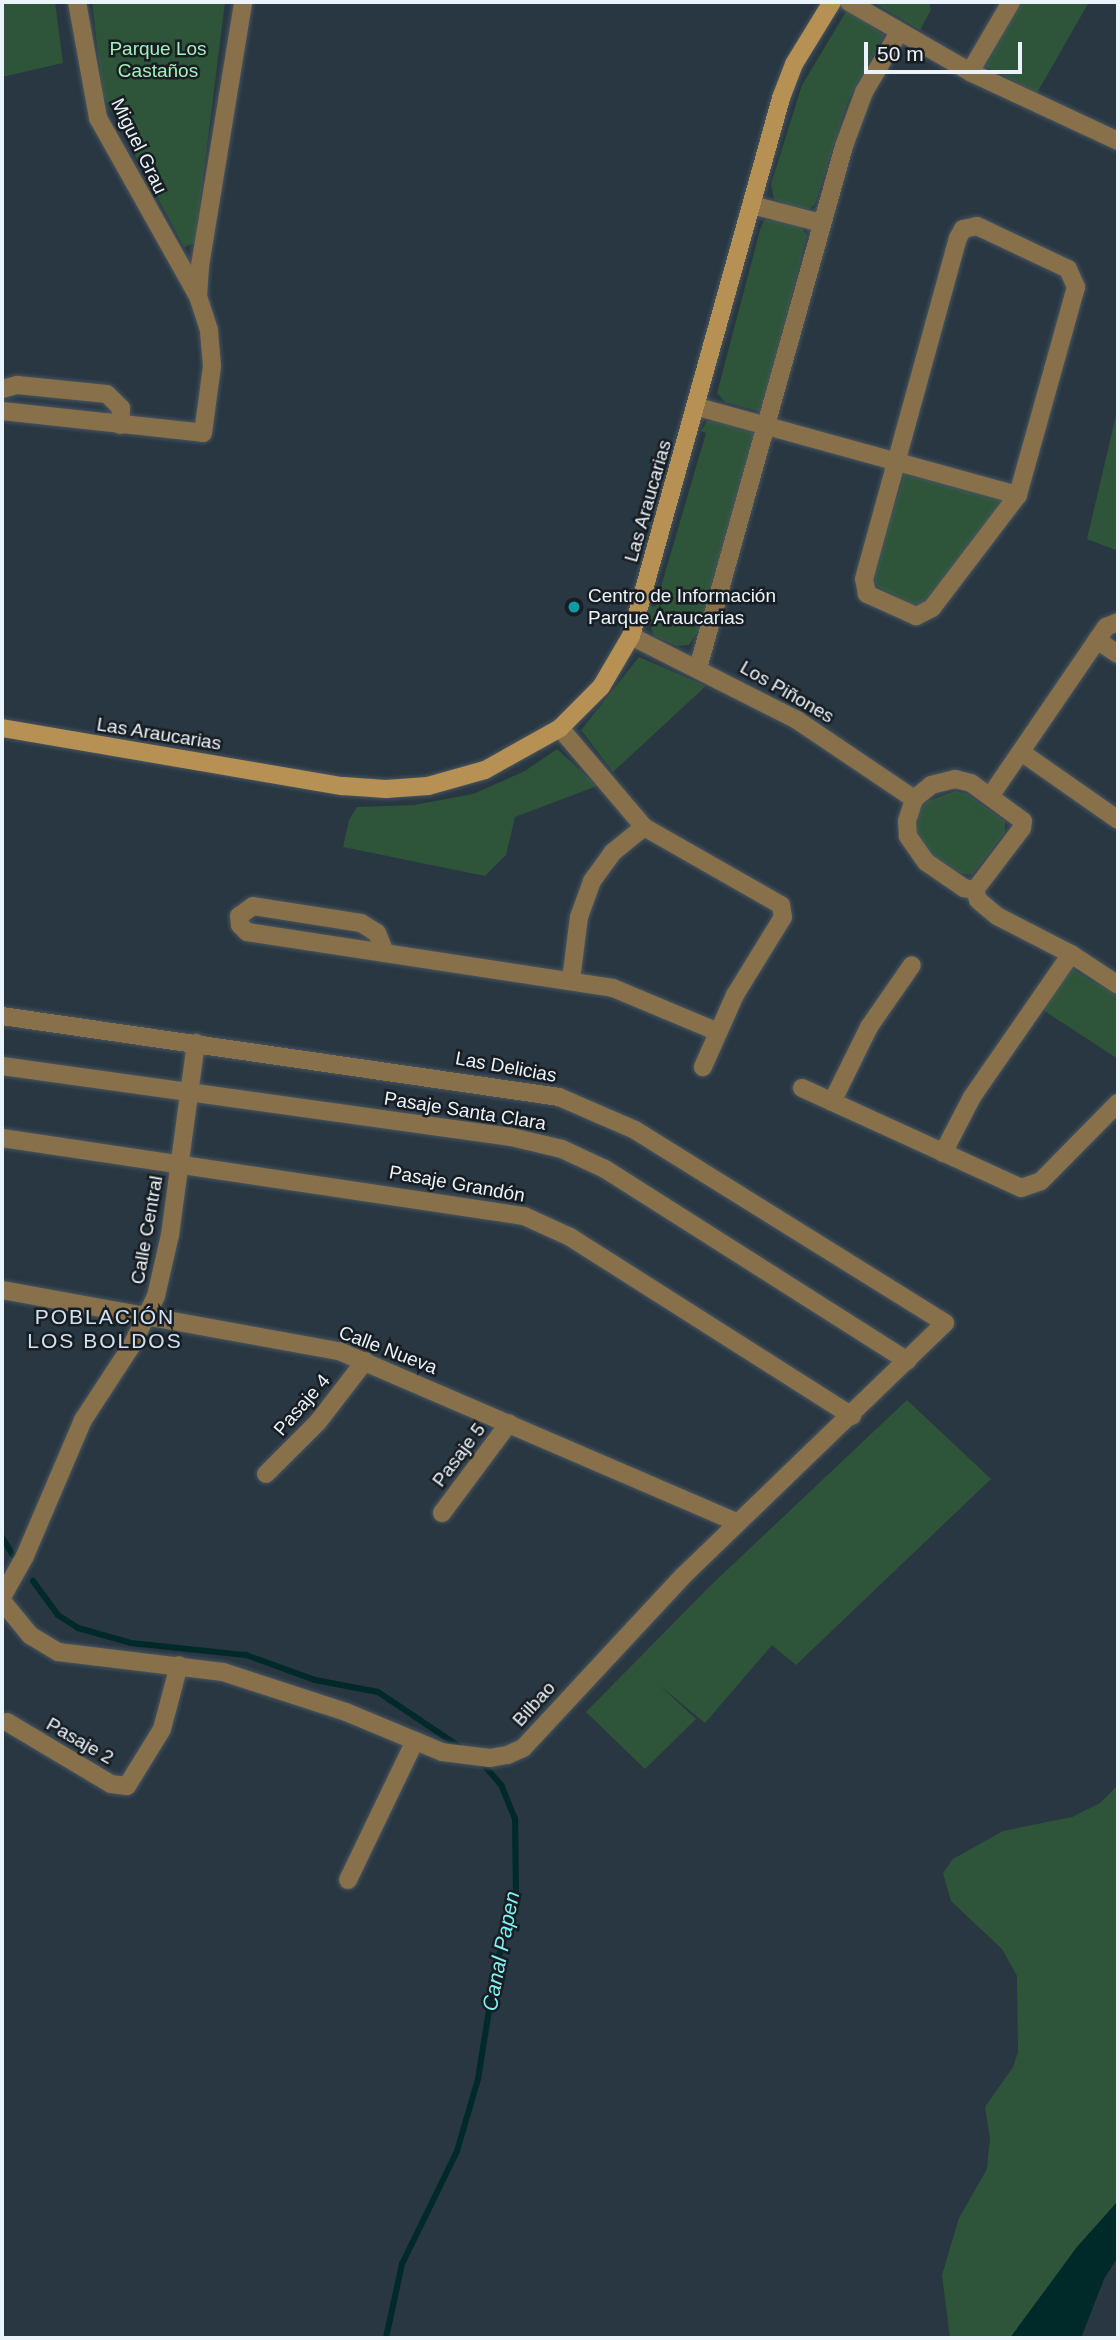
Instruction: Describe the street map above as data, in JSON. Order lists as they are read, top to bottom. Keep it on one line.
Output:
{"streets":{"street":["Miguel Grau","Las Araucarias","Los Piñones","Las Delicias","Pasaje Santa Clara","Pasaje Grandón","Calle Central","Calle Nueva","Pasaje 4","Pasaje 5","Bilbao","Pasaje 2"]},"crossings":[["Las Araucarias","Los Piñones"],["Las Delicias","Calle Central"],["Las Delicias","Bilbao"],["Pasaje Santa Clara","Calle Central"],["Pasaje Santa Clara","Bilbao"],["Pasaje Grandón","Calle Central"],["Pasaje Grandón","Bilbao"],["Calle Central","Calle Nueva"],["Calle Central","Bilbao"],["Calle Nueva","Pasaje 4"],["Calle Nueva","Pasaje 5"],["Calle Nueva","Bilbao"],["Bilbao","Pasaje 2"]],"districts":["POBLACIÓN LOS BOLDOS"],"water":["Canal Papen"],"parks":["Parque Los Castaños"],"places":["Centro de Información Parque Araucarias"],"scale_bar":"50 m"}
